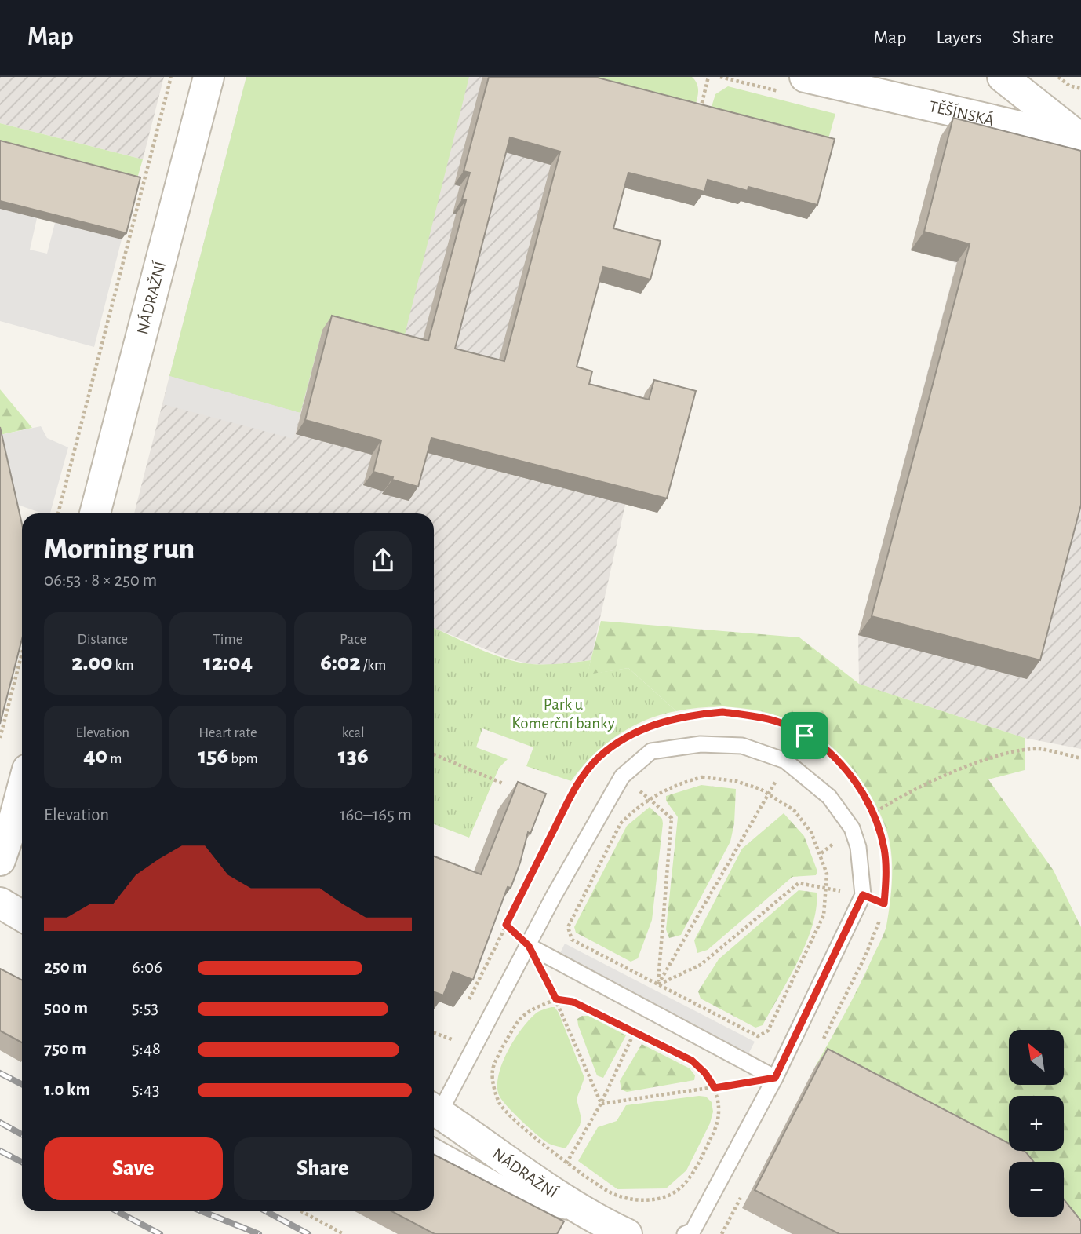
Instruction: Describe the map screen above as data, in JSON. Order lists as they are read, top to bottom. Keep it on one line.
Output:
{"streets":{"street":["TĚŠÍNSKÁ","NÁDRAŽNÍ"]},"parks":["Park u Komerční banky"],"north":"top left","page":{"header":"Map","nav":["Map","Layers","Share"],"heading":["Morning run","06:53 · 8 × 250 m"],"stats":[["Distance","2.00 km"],["Time","12:04"],["Pace","6:02 /km"],["Elevation","40 m"],["Heart rate","156 bpm"],["kcal","136"]],"chart":["Elevation","160–165 m"],"list":[{"name":"250 m","note":"6:06"},{"name":"500 m","note":"5:53"},{"name":"750 m","note":"5:48"},{"name":"1.0 km","note":"5:43"}],"map_buttons":["+","−"],"buttons":["Save","Share"]}}
